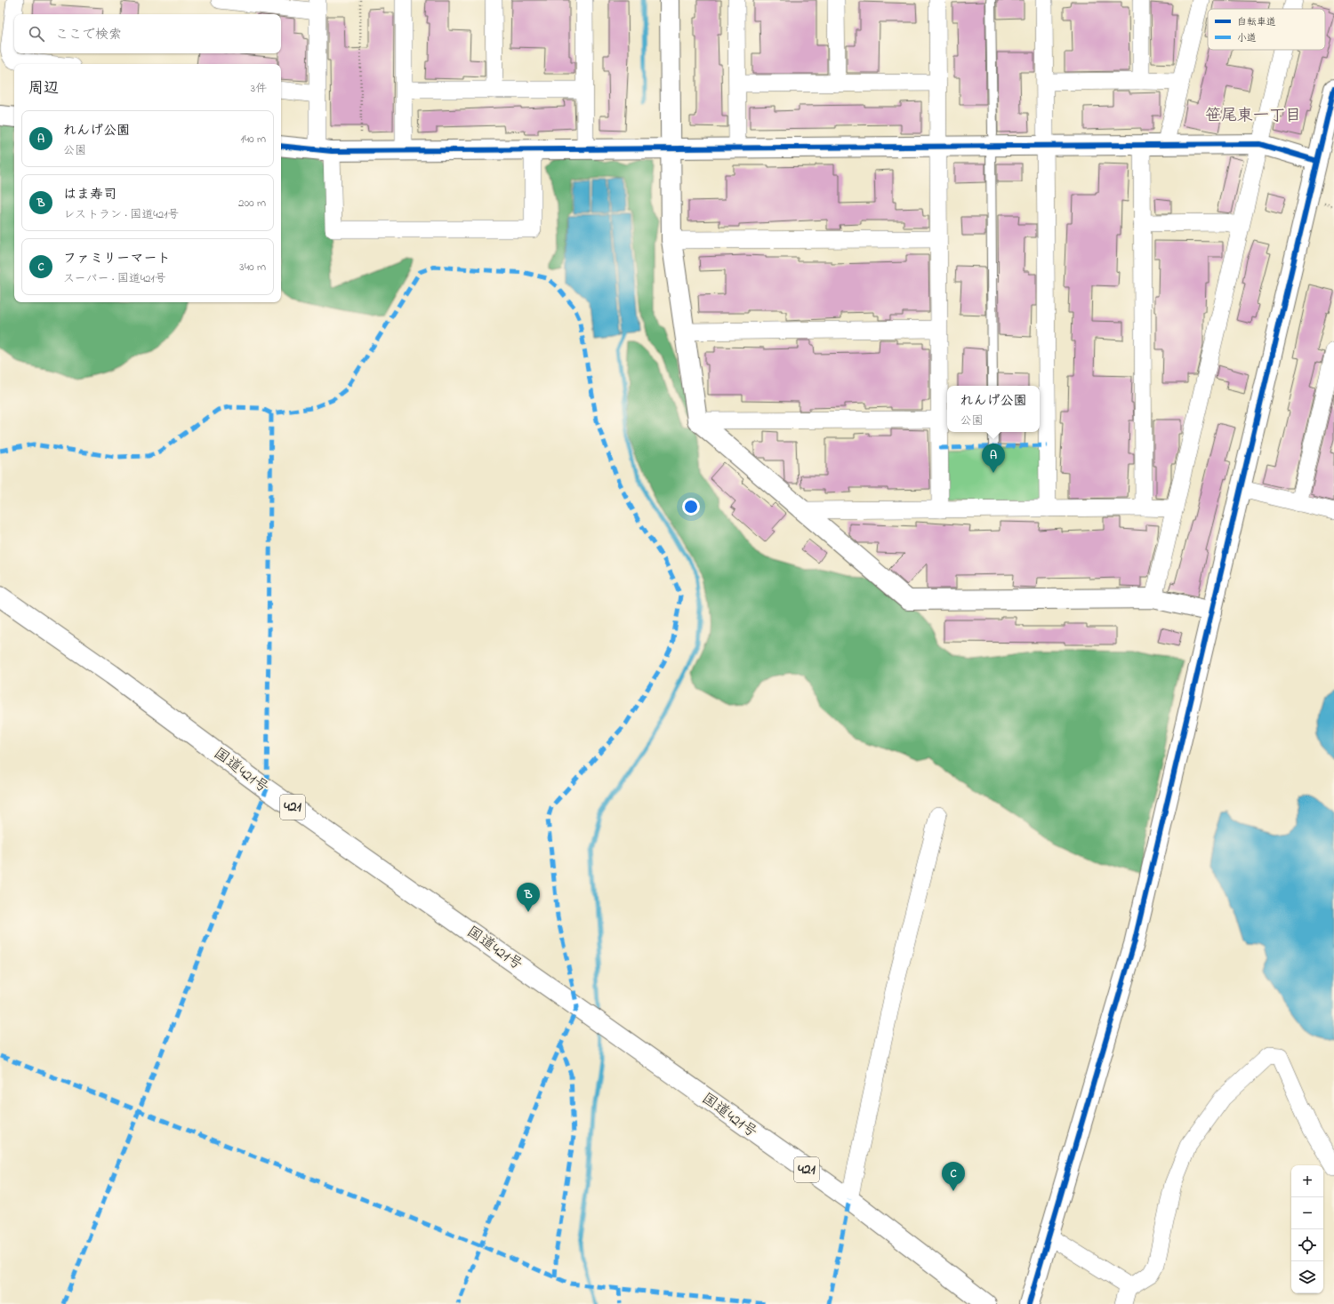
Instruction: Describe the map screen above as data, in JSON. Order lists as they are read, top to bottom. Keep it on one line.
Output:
{"streets":{"main road":["国道421号","421"]},"districts":["笹尾東一丁目"],"legend":["自転車道","小道"],"page":{"search":"ここで検索","heading":["周辺","3件"],"list":[{"mark":"A","name":"れんげ公園","note":"公園","value":"140 m"},{"mark":"B","name":"はま寿司","note":"レストラン · 国道421号","value":"200 m"},{"mark":"C","name":"ファミリーマート","note":"スーパー · 国道421号","value":"340 m"}],"popup":["れんげ公園","公園"],"pins":["A","B","C"],"map_buttons":["+","−"]}}
